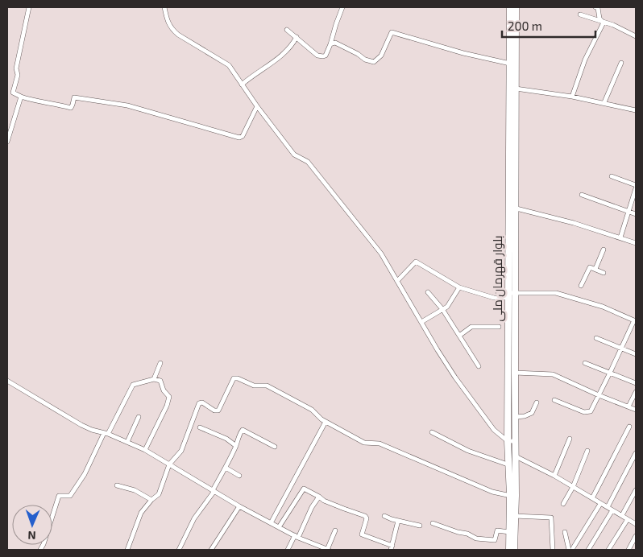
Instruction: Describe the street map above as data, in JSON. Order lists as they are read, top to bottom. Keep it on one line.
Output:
{"streets":{"highway":["بلوار قهرمان ملی"]},"scale_bar":"200 m","north":"bottom"}
